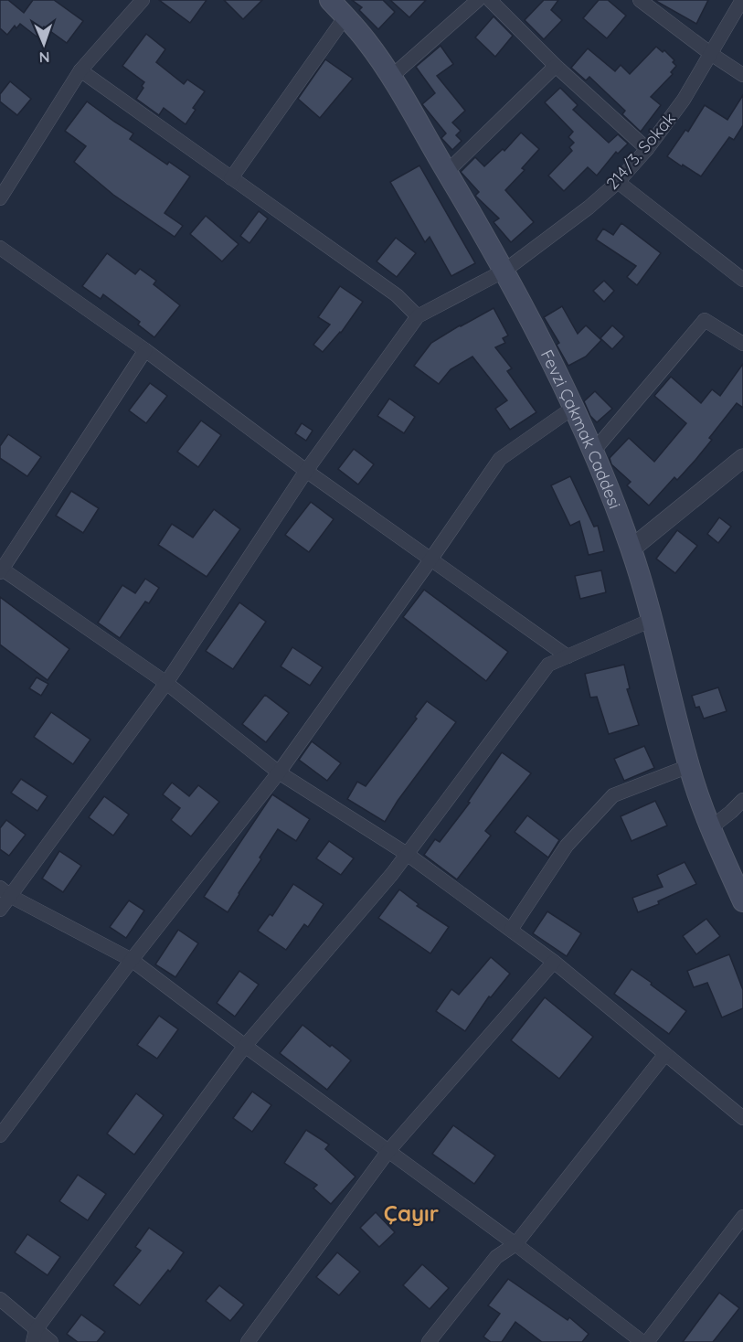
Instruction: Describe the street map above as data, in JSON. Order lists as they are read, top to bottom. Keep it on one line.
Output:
{"streets":{"main road":["Fevzi Çakmak Caddesi"],"street":["214/3. Sokak"]},"crossings":[["214/3. Sokak","Fevzi Çakmak Caddesi"]],"districts":["Çayır"],"north":"bottom"}
